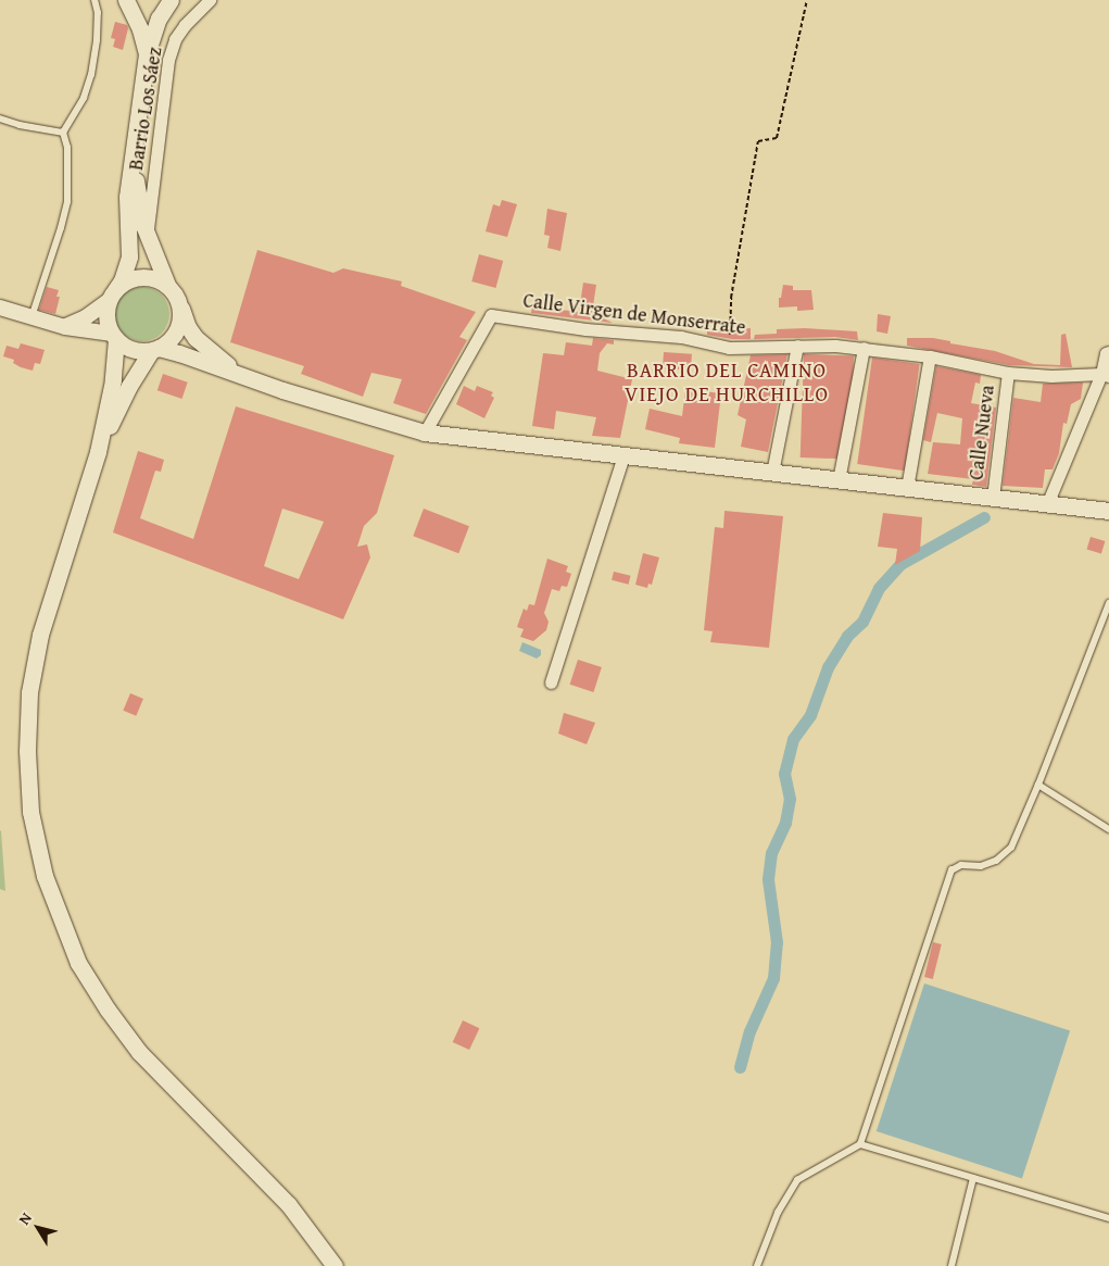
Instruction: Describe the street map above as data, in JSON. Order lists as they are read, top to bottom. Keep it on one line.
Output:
{"streets":{"street":["Barrio Los Sáez","Calle Virgen de Monserrate","Calle Nueva"]},"crossings":[["Calle Virgen de Monserrate","Calle Nueva"]],"districts":["BARRIO DEL CAMINO VIEJO DE HURCHILLO"],"north":"top left"}
